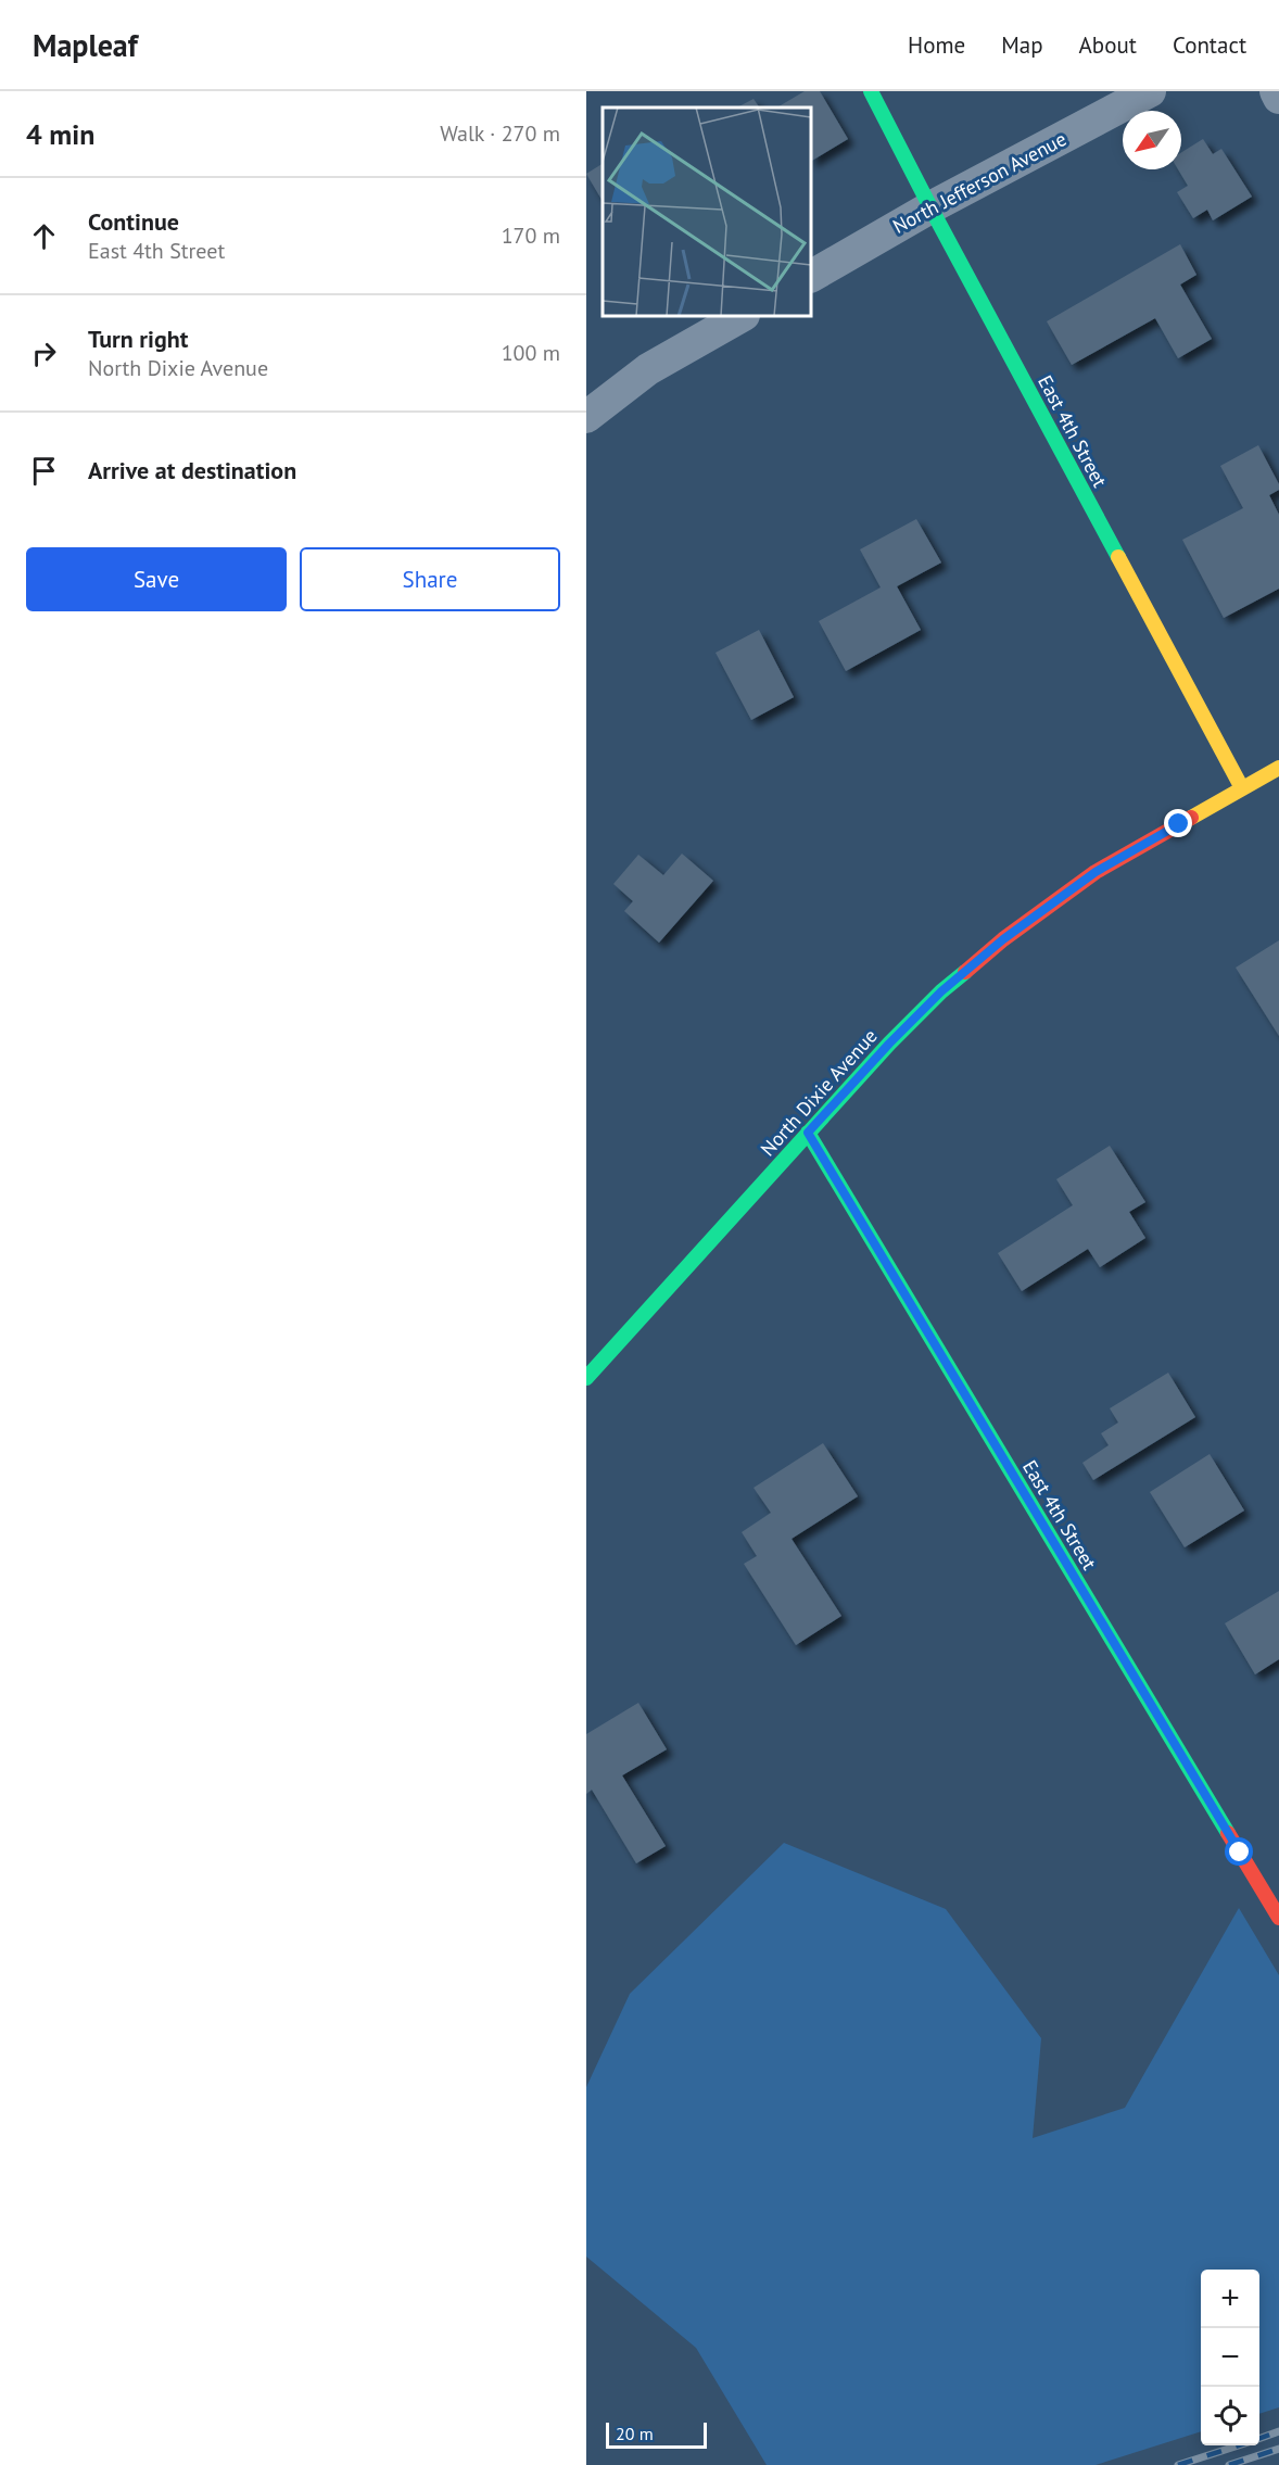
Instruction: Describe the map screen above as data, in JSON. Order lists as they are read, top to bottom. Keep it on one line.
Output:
{"streets":{"street":["North Jefferson Avenue","East 4th Street","North Dixie Avenue"]},"crossings":[["North Jefferson Avenue","East 4th Street"],["East 4th Street","North Dixie Avenue"]],"scale_bar":"20 m","north":"bottom left","page":{"header":"Mapleaf","nav":["Home","Map","About","Contact"],"heading":["4 min","Walk · 270 m"],"list":[["Continue","East 4th Street","170 m"],["Turn right","North Dixie Avenue","100 m"],"Arrive at destination"],"buttons":["Save","Share"],"map_buttons":["+","−"],"scale":"20 m"}}
